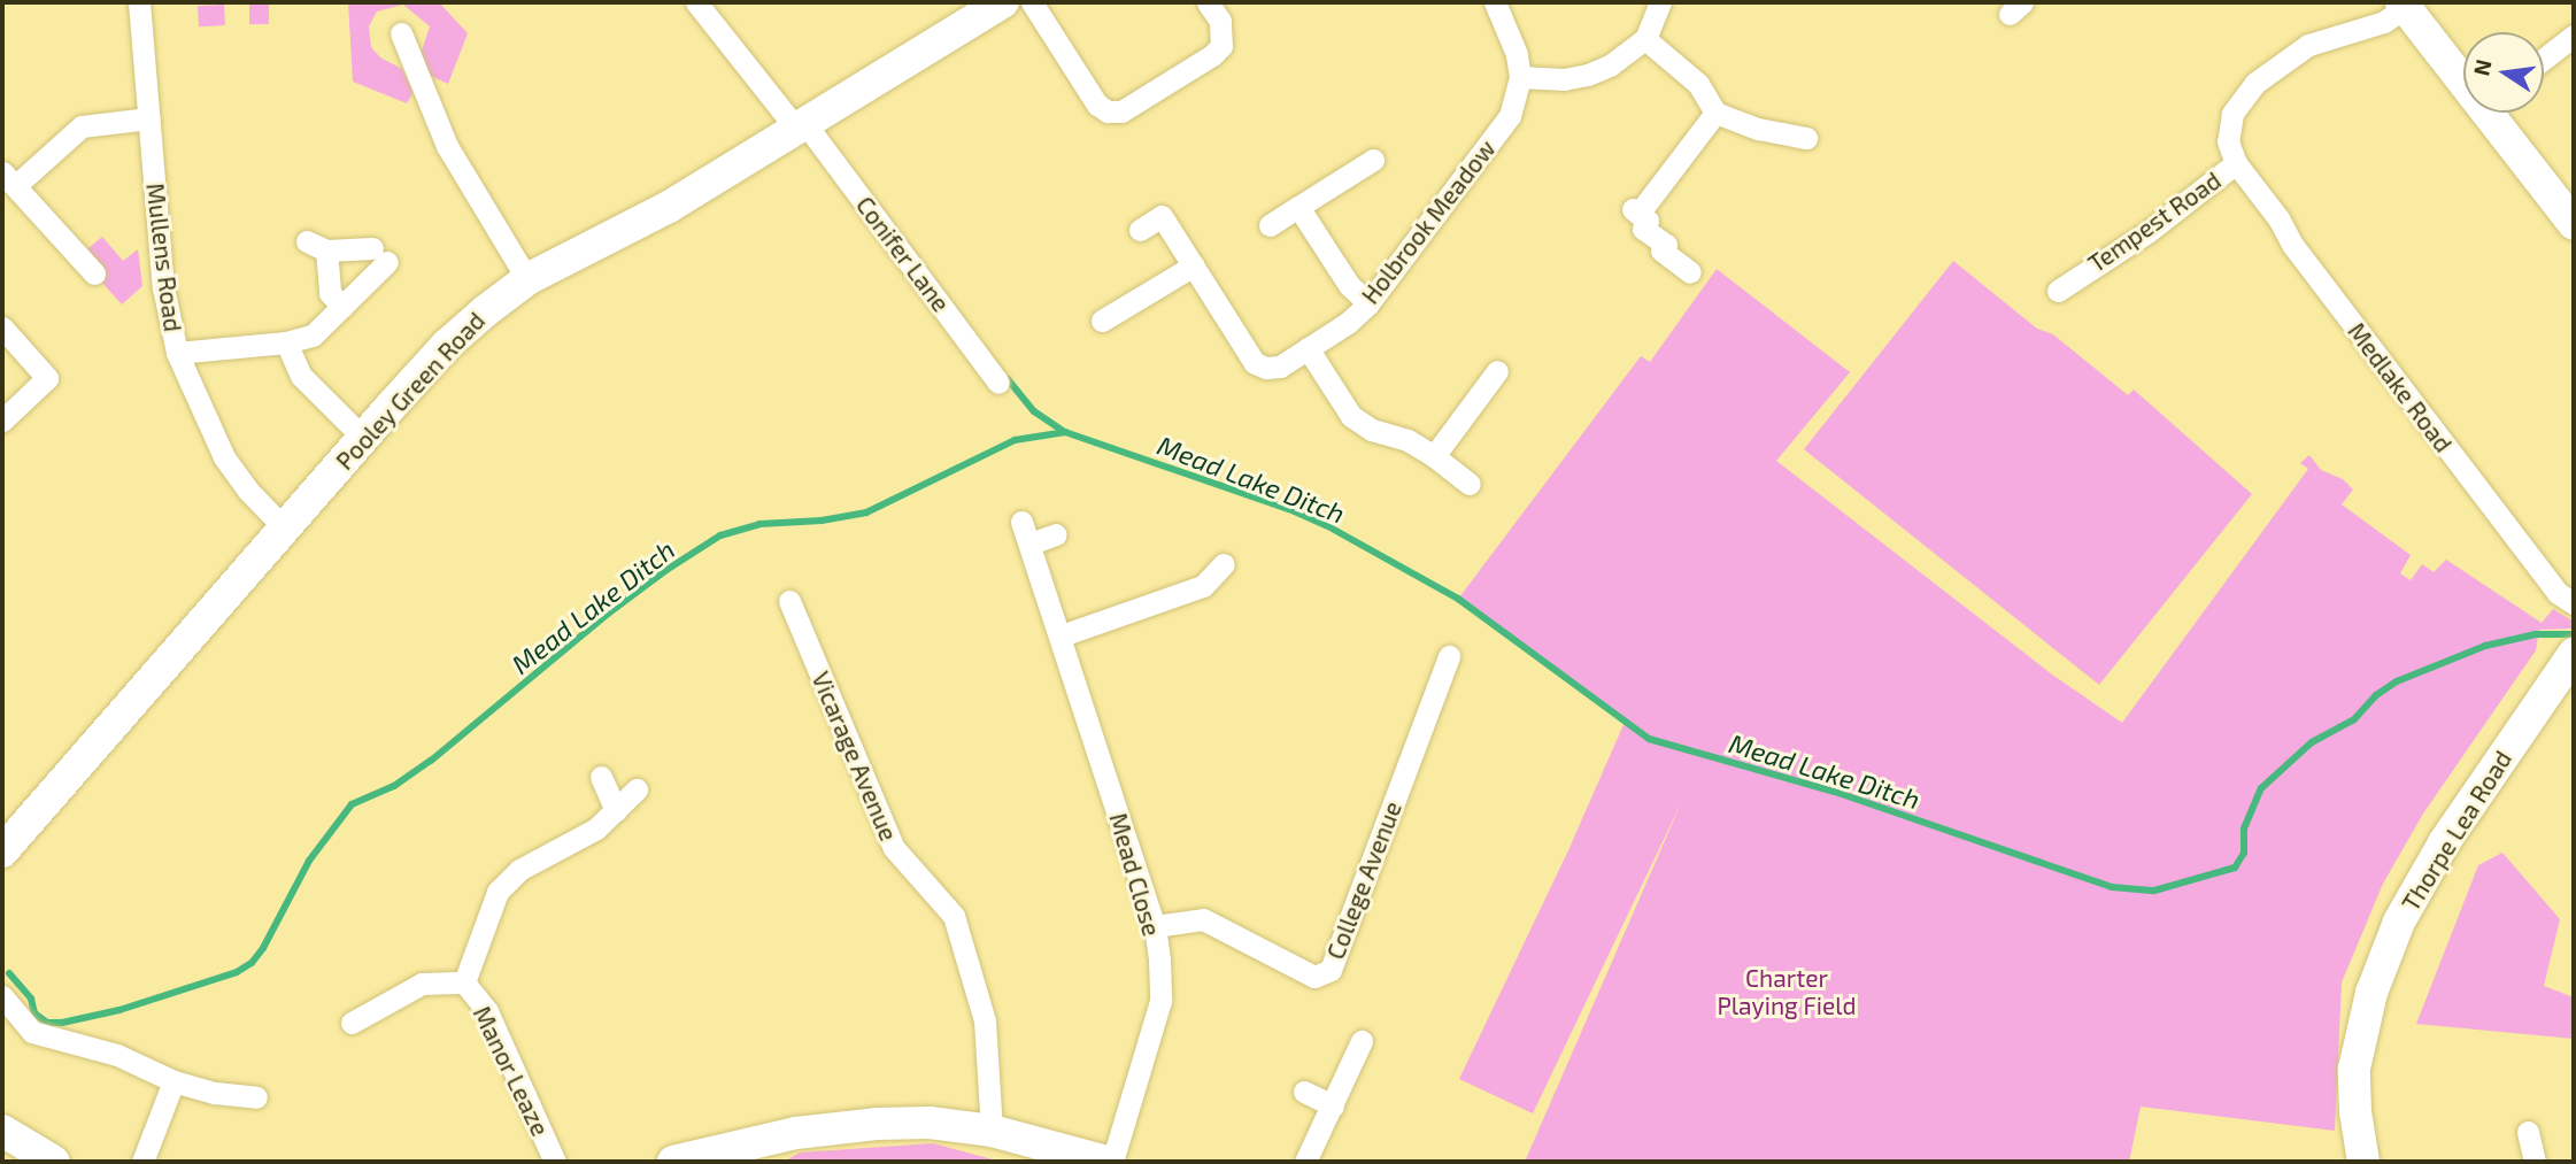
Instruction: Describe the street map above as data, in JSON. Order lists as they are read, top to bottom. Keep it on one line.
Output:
{"streets":{"main road":["Pooley Green Road","Thorpe Lea Road"],"street":["Holbrook Meadow","Tempest Road","Conifer Lane","Mullens Road","Medlake Road","Vicarage Avenue","Mead Close","College Avenue","Manor Leaze"]},"crossings":[["Tempest Road","Medlake Road"],["Conifer Lane","Pooley Green Road"],["Mullens Road","Pooley Green Road"],["Mead Close","College Avenue"]],"water":["Mead Lake Ditch"],"parks":["Charter Playing Field"],"north":"left"}
